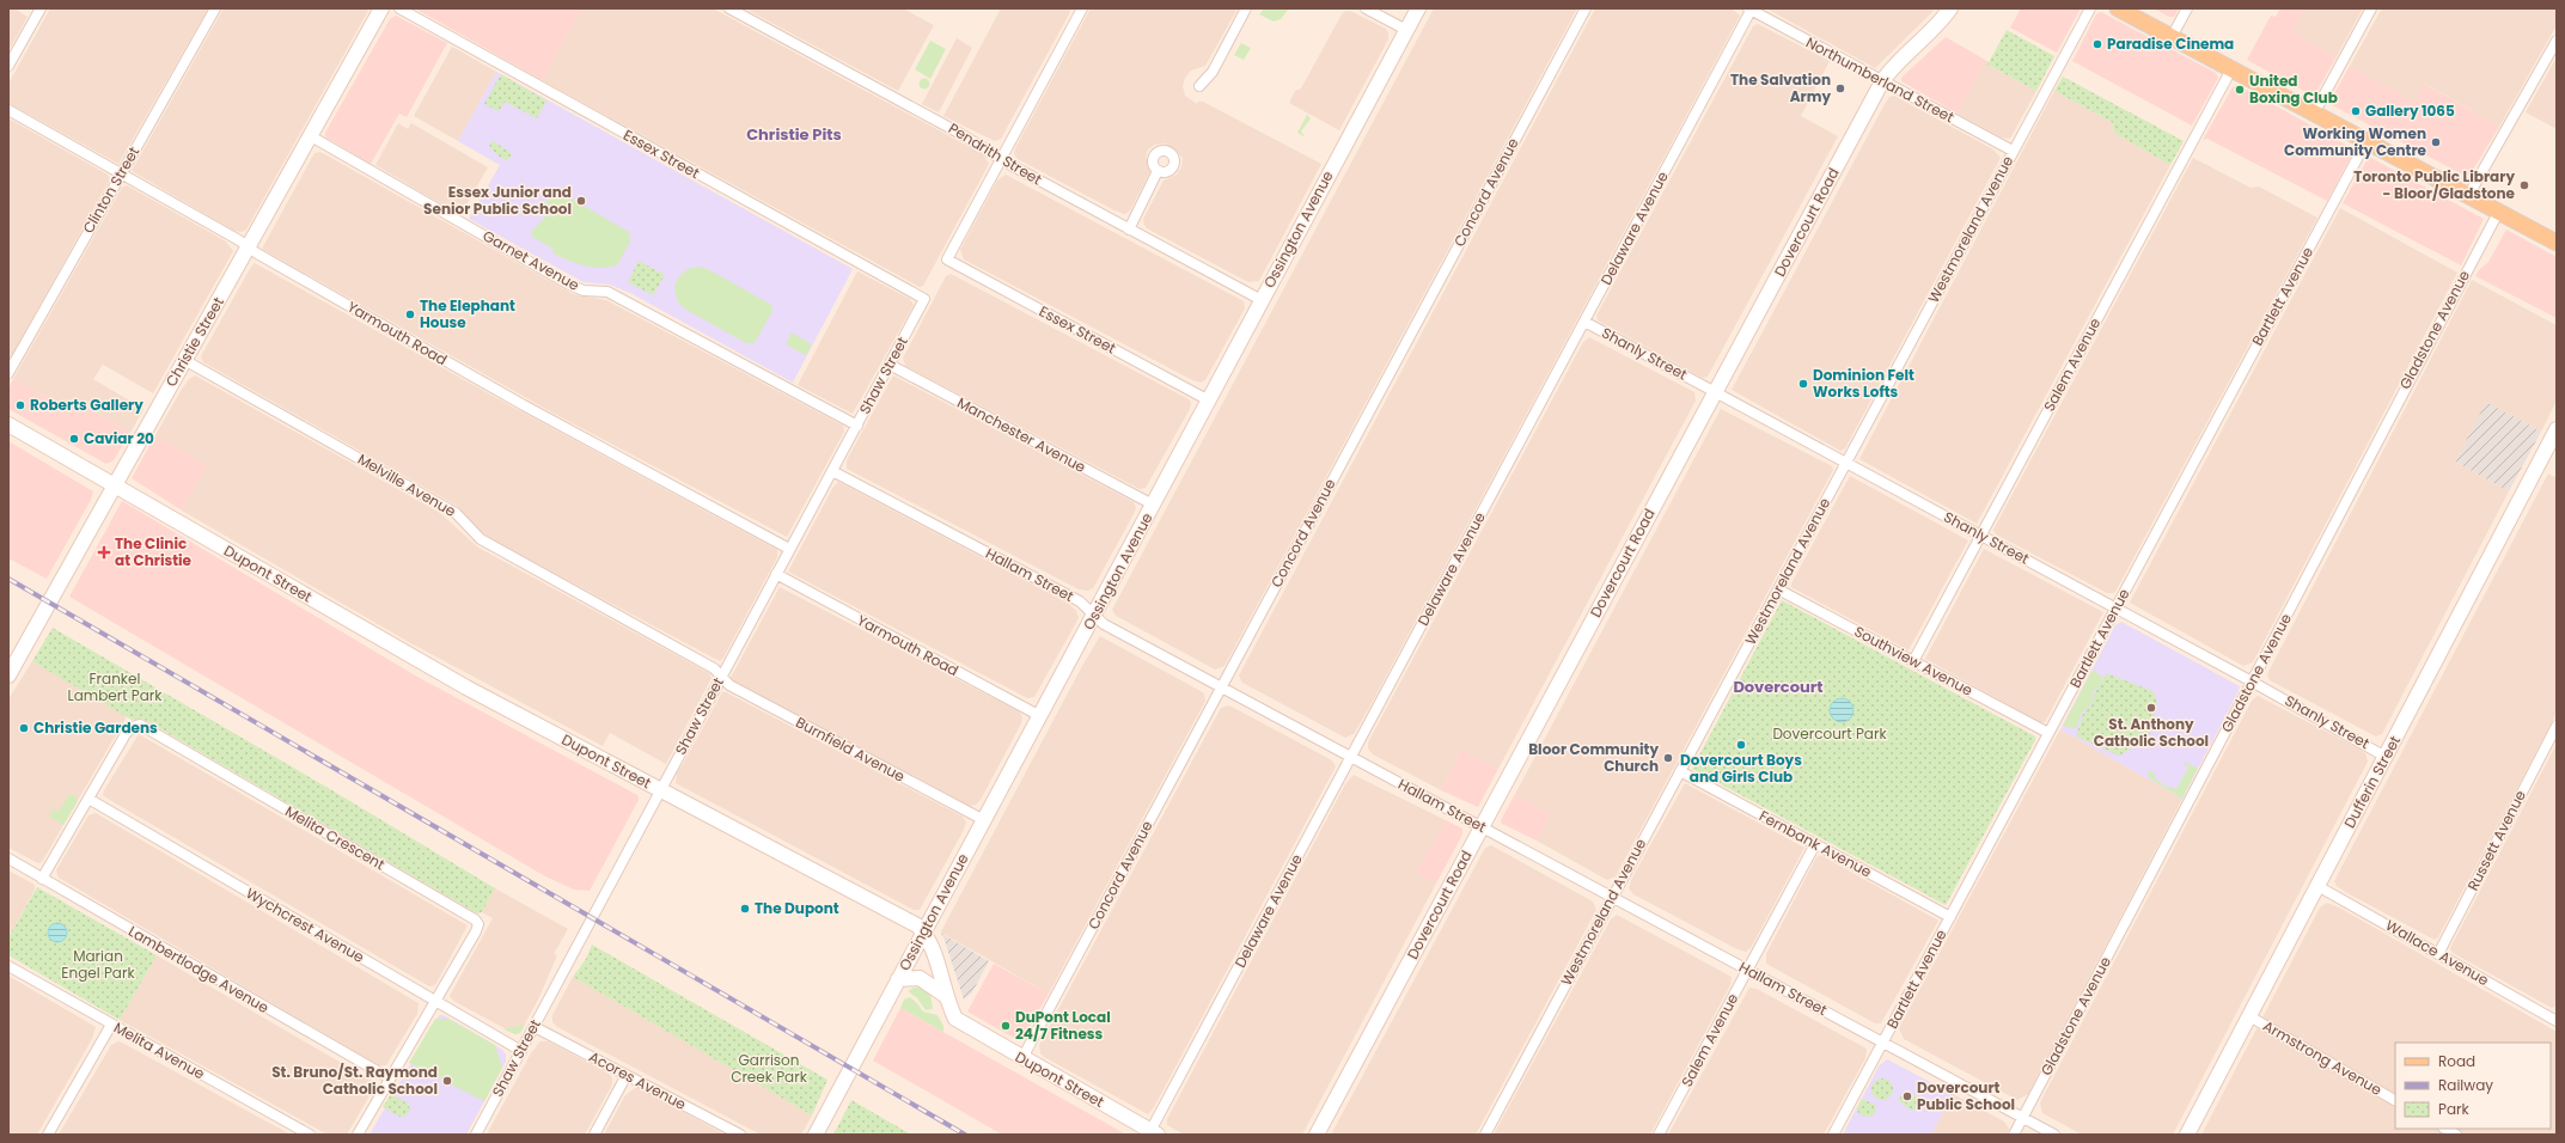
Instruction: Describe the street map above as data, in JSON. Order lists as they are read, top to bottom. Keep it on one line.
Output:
{"streets":{"street":["Northumberland Street","Essex Street","Pendrith Street","Clinton Street","Concord Avenue","Dovercourt Road","Delaware Avenue","Ossington Avenue","Westmoreland Avenue","Garnet Avenue","Bartlett Avenue","Gladstone Avenue","Yarmouth Road","Christie Street","Shanly Street","Salem Avenue","Shaw Street","Manchester Avenue","Melville Avenue","Dupont Street","Hallam Street","Southview Avenue","Burnfield Avenue","Dufferin Street","Melita Crescent","Russett Avenue","Fernbank Avenue","Wychcrest Avenue","Wallace Avenue","Lambertlodge Avenue","Melita Avenue","Armstrong Avenue","Acores Avenue"]},"crossings":[["Northumberland Street","Dovercourt Road"],["Northumberland Street","Delaware Avenue"],["Northumberland Street","Westmoreland Avenue"],["Essex Street","Pendrith Street"],["Essex Street","Ossington Avenue"],["Essex Street","Shaw Street"],["Pendrith Street","Ossington Avenue"],["Clinton Street","Yarmouth Road"],["Concord Avenue","Dupont Street"],["Concord Avenue","Hallam Street"],["Dovercourt Road","Shanly Street"],["Dovercourt Road","Hallam Street"],["Delaware Avenue","Shanly Street"],["Delaware Avenue","Dupont Street"],["Delaware Avenue","Hallam Street"],["Ossington Avenue","Yarmouth Road"],["Ossington Avenue","Manchester Avenue"],["Ossington Avenue","Dupont Street"],["Ossington Avenue","Hallam Street"],["Ossington Avenue","Burnfield Avenue"],["Westmoreland Avenue","Shanly Street"],["Westmoreland Avenue","Hallam Street"],["Westmoreland Avenue","Southview Avenue"],["Westmoreland Avenue","Fernbank Avenue"],["Garnet Avenue","Christie Street"],["Garnet Avenue","Shaw Street"],["Bartlett Avenue","Shanly Street"],["Bartlett Avenue","Hallam Street"],["Bartlett Avenue","Southview Avenue"],["Bartlett Avenue","Fernbank Avenue"],["Gladstone Avenue","Shanly Street"],["Gladstone Avenue","Hallam Street"],["Yarmouth Road","Christie Street"],["Yarmouth Road","Shaw Street"],["Christie Street","Melville Avenue"],["Christie Street","Dupont Street"],["Shanly Street","Salem Avenue"],["Shanly Street","Dufferin Street"],["Salem Avenue","Hallam Street"],["Salem Avenue","Southview Avenue"],["Salem Avenue","Fernbank Avenue"],["Shaw Street","Manchester Avenue"],["Shaw Street","Melville Avenue"],["Shaw Street","Dupont Street"],["Shaw Street","Hallam Street"],["Shaw Street","Burnfield Avenue"],["Shaw Street","Wychcrest Avenue"],["Shaw Street","Acores Avenue"],["Melville Avenue","Burnfield Avenue"],["Dufferin Street","Wallace Avenue"],["Dufferin Street","Armstrong Avenue"],["Melita Crescent","Wychcrest Avenue"],["Melita Crescent","Lambertlodge Avenue"],["Russett Avenue","Wallace Avenue"]],"districts":["Christie Pits","Dovercourt"],"parks":["Frankel Lambert Park","Dovercourt Park","Marian Engel Park","Garrison Creek Park"],"places":{"other":["Paradise Cinema","The Salvation Army","United Boxing Club","Gallery 1065","Working Women Community Centre","Toronto Public Library - Bloor/Gladstone","Essex Junior and Senior Public School","The Elephant House","Dominion Felt Works Lofts","Roberts Gallery","Caviar 20","St. Anthony Catholic School","Christie Gardens","Dovercourt Boys and Girls Club","Bloor Community Church","The Dupont","DuPont Local 24/7 Fitness","St. Bruno/St. Raymond Catholic School","Dovercourt Public School"],"health":["The Clinic at Christie"]},"legend":["Road","Railway","Park"]}
